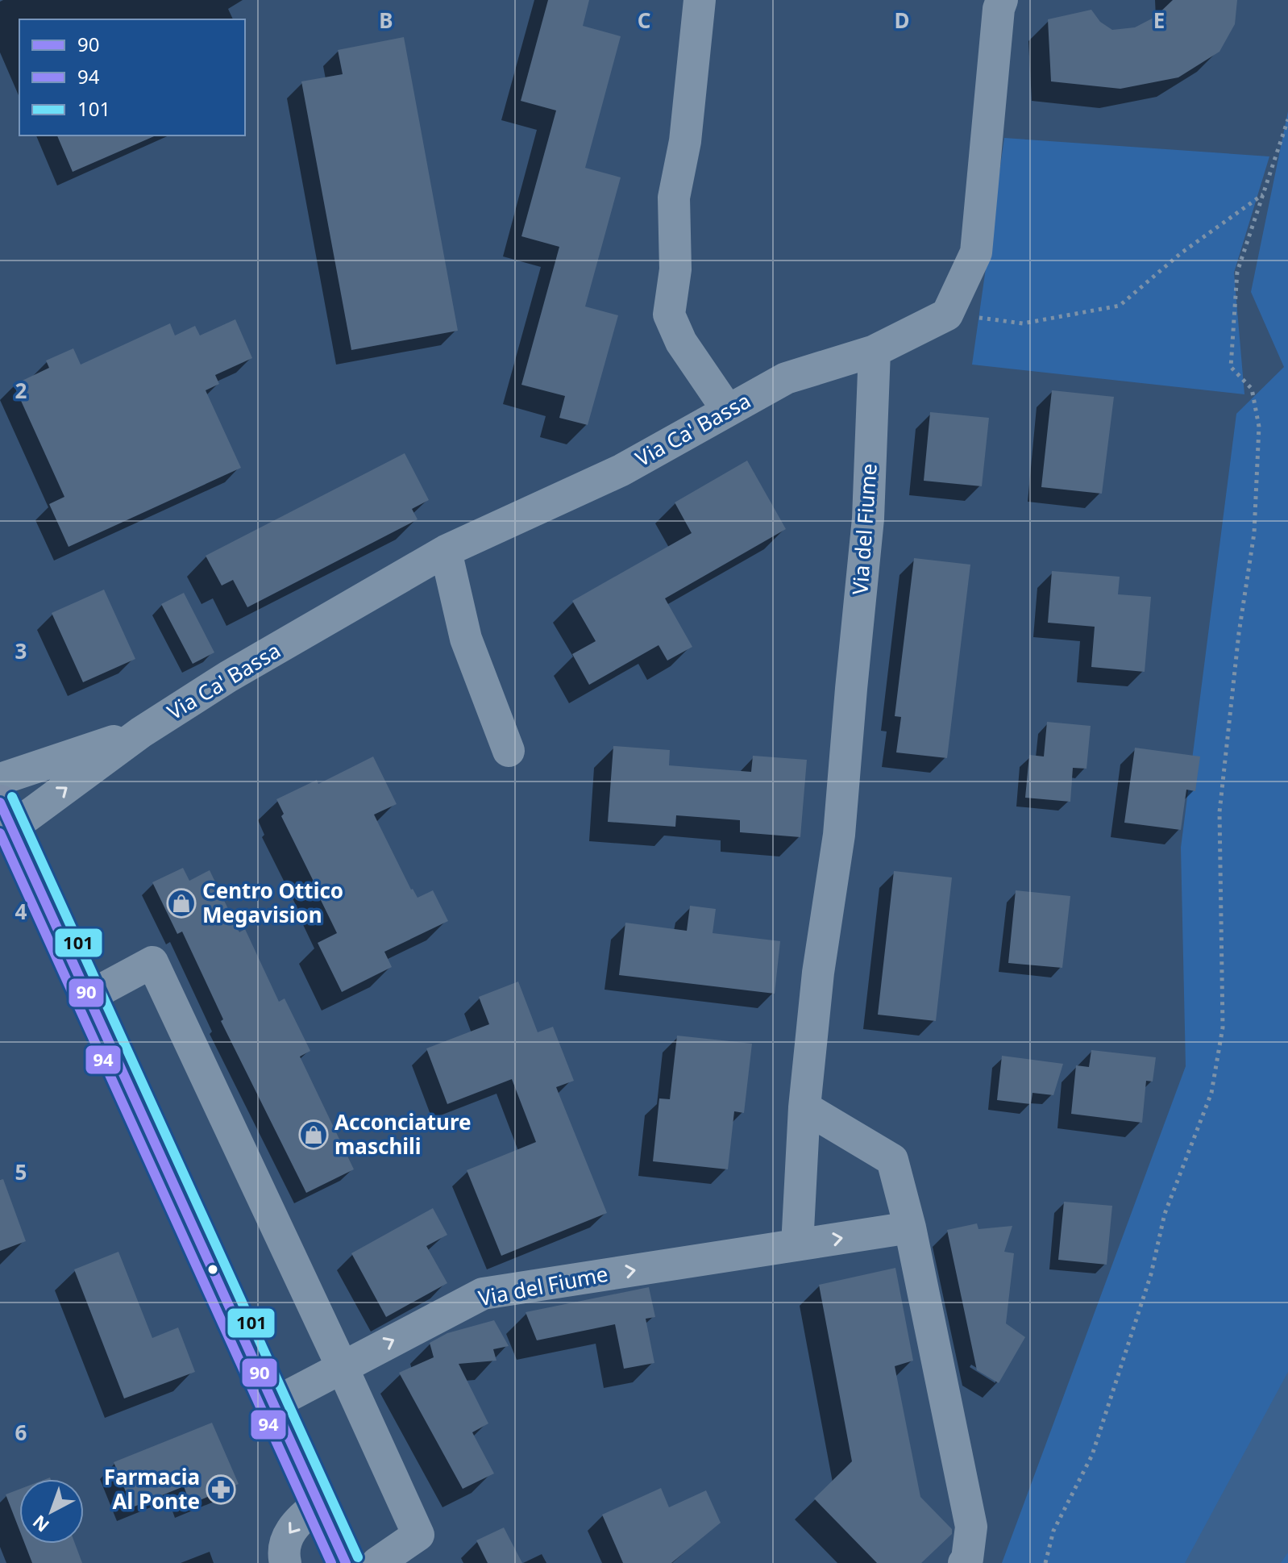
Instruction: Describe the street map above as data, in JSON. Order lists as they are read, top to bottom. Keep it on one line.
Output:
{"streets":{"street":["Via Ca' Bassa","Via del Fiume"]},"crossings":[["Via Ca' Bassa","Via del Fiume"]],"one_way":["Via del Fiume"],"places":{"shop":["Centro Ottico Megavision","Acconciature maschili"],"pharmacy":["Farmacia Al Ponte"]},"lines":["transit line 101","transit line 90","transit line 94"],"legend":["90","94","101"],"north":"bottom left","grid":{"columns":["B","C","D","E"],"rows":["2","3","4","5","6"]}}
